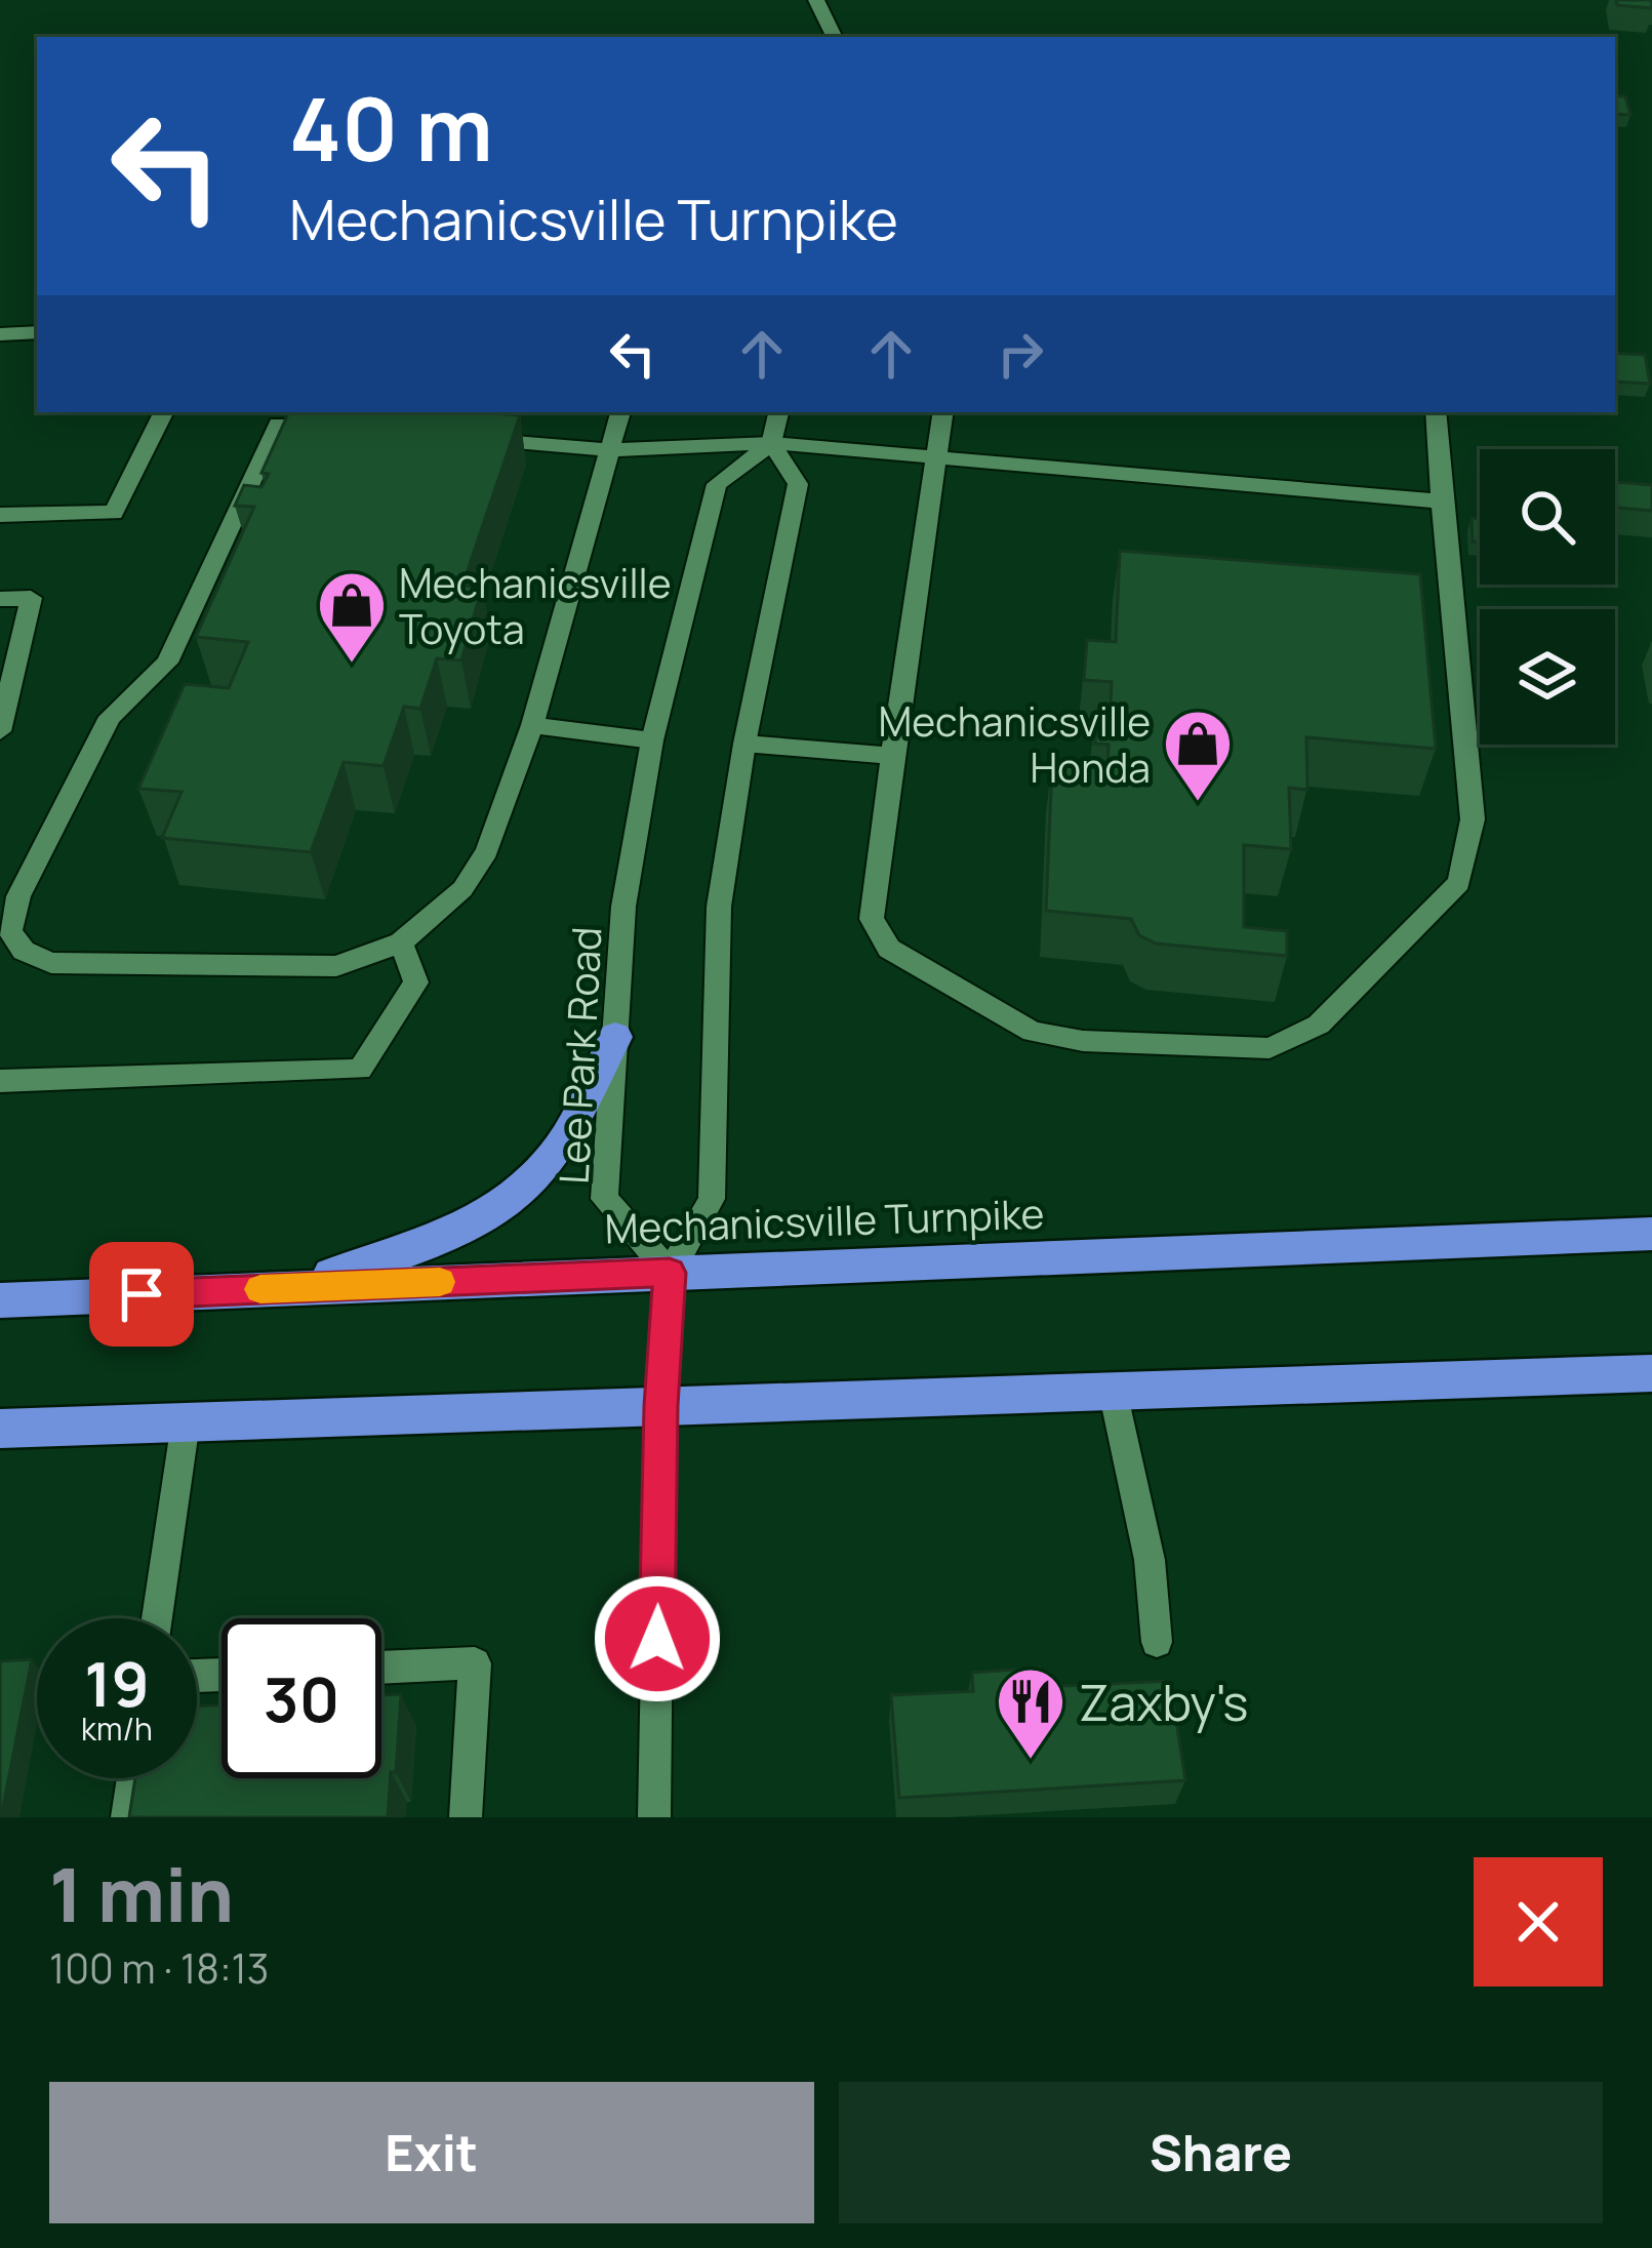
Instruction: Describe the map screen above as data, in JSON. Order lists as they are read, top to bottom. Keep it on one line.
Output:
{"streets":{"highway":["Mechanicsville Turnpike"],"street":["Lee Park Road"]},"crossings":[["Lee Park Road","Mechanicsville Turnpike"]],"places":{"shop":["Mechanicsville Toyota","Mechanicsville Honda"],"restaurant":["Zaxby's"]},"page":{"turn":["40 m","Mechanicsville Turnpike"],"speed":"19 km/h","limit":"30","heading":["1 min","100 m · 18:13"],"buttons":["Exit","Share"]}}
